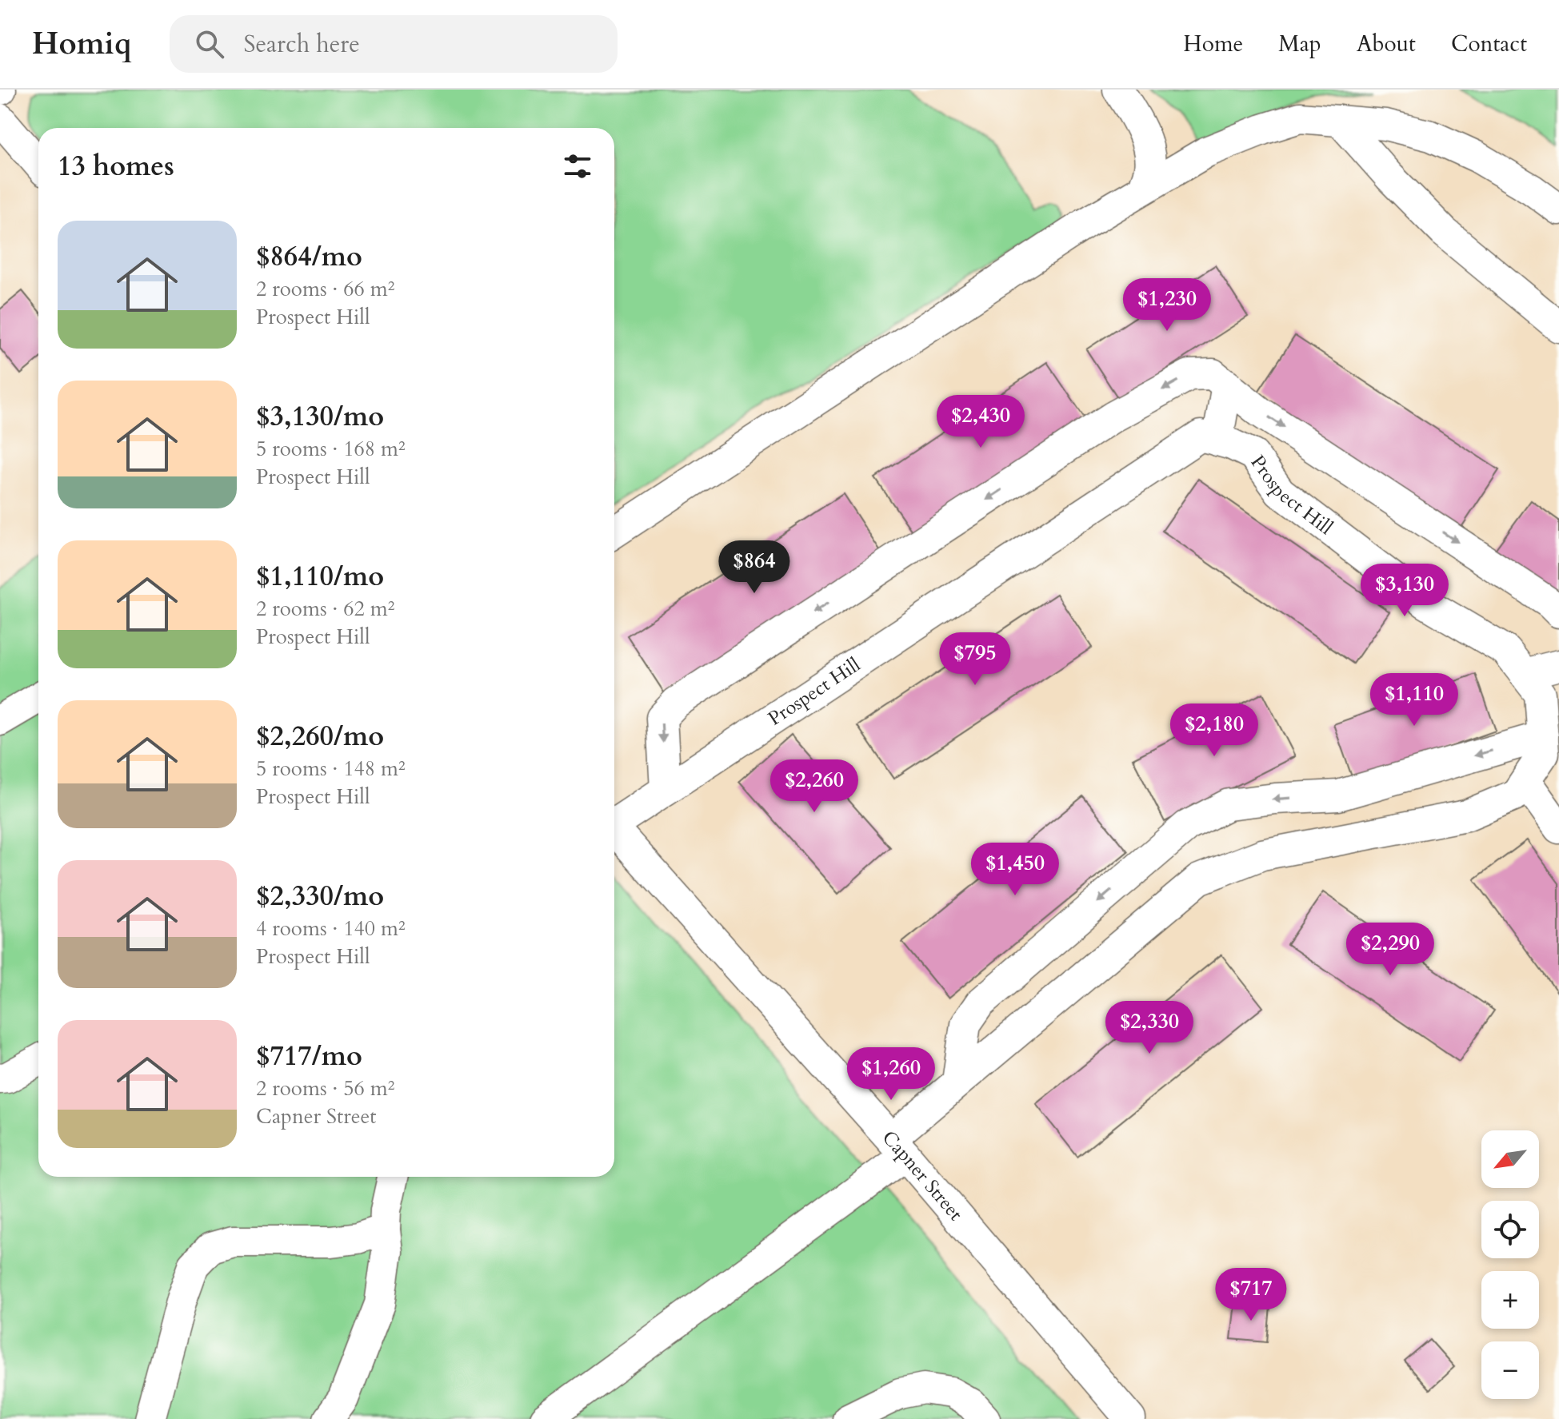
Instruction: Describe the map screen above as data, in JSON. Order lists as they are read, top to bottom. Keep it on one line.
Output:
{"streets":{"street":["Prospect Hill","Capner Street"]},"crossings":[["Prospect Hill","Capner Street"]],"north":"bottom left","page":{"header":"Homiq","search":"Search here","nav":["Home","Map","About","Contact"],"heading":"13 homes","list":[{"name":"$864/mo","note":"2 rooms · 66 m² · Prospect Hill"},{"name":"$3,130/mo","note":"5 rooms · 168 m² · Prospect Hill"},{"name":"$1,110/mo","note":"2 rooms · 62 m² · Prospect Hill"},{"name":"$2,260/mo","note":"5 rooms · 148 m² · Prospect Hill"},{"name":"$2,330/mo","note":"4 rooms · 140 m² · Prospect Hill"},{"name":"$717/mo","note":"2 rooms · 56 m² · Capner Street"}],"price":["$1,230","$2,430","$864","$3,130","$795","$1,110","$2,180","$2,260","$1,450","$2,290","$2,330","$1,260","$717"],"map_buttons":["+","−"]}}
